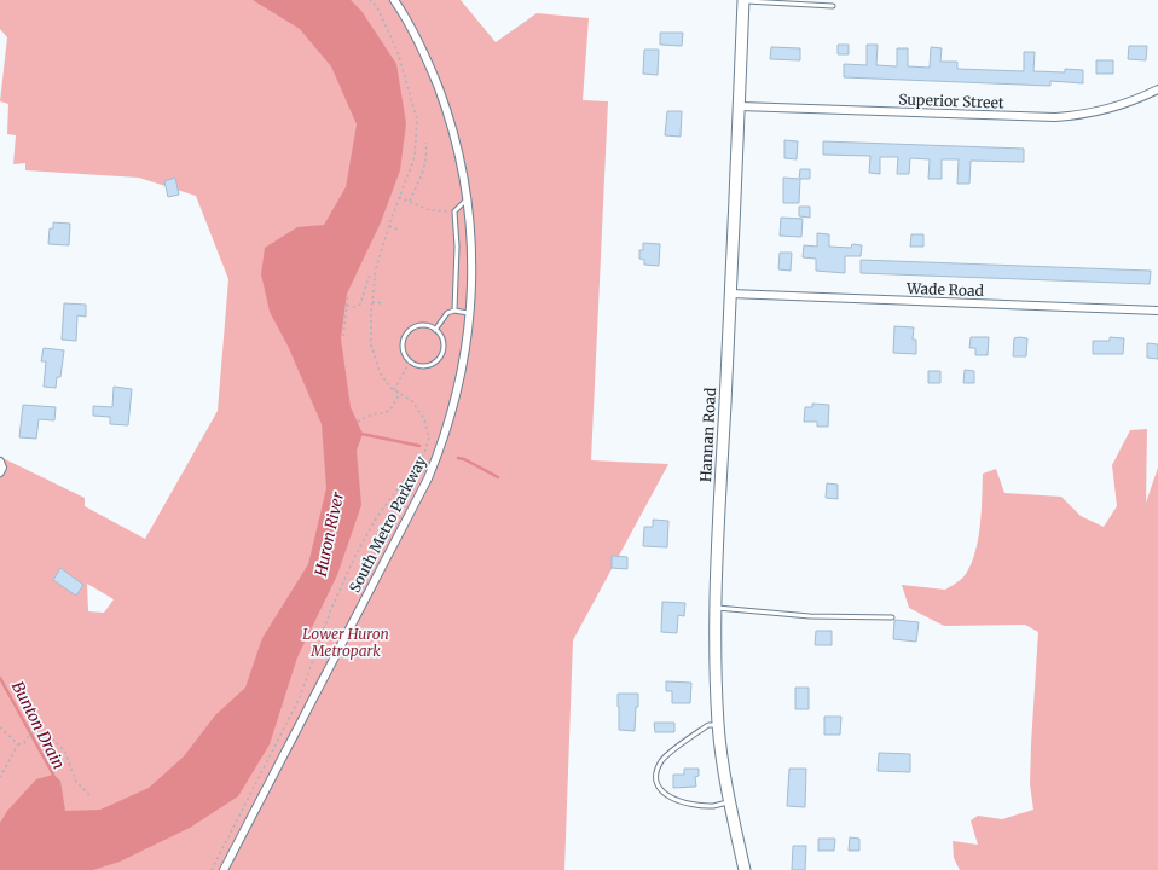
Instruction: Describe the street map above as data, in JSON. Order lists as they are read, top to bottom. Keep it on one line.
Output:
{"streets":{"street":["Superior Street","Wade Road","Hannan Road","South Metro Parkway"]},"crossings":[["Superior Street","Hannan Road"],["Wade Road","Hannan Road"]],"water":["Huron River","Bunton Drain"],"parks":["Lower Huron Metropark"]}
